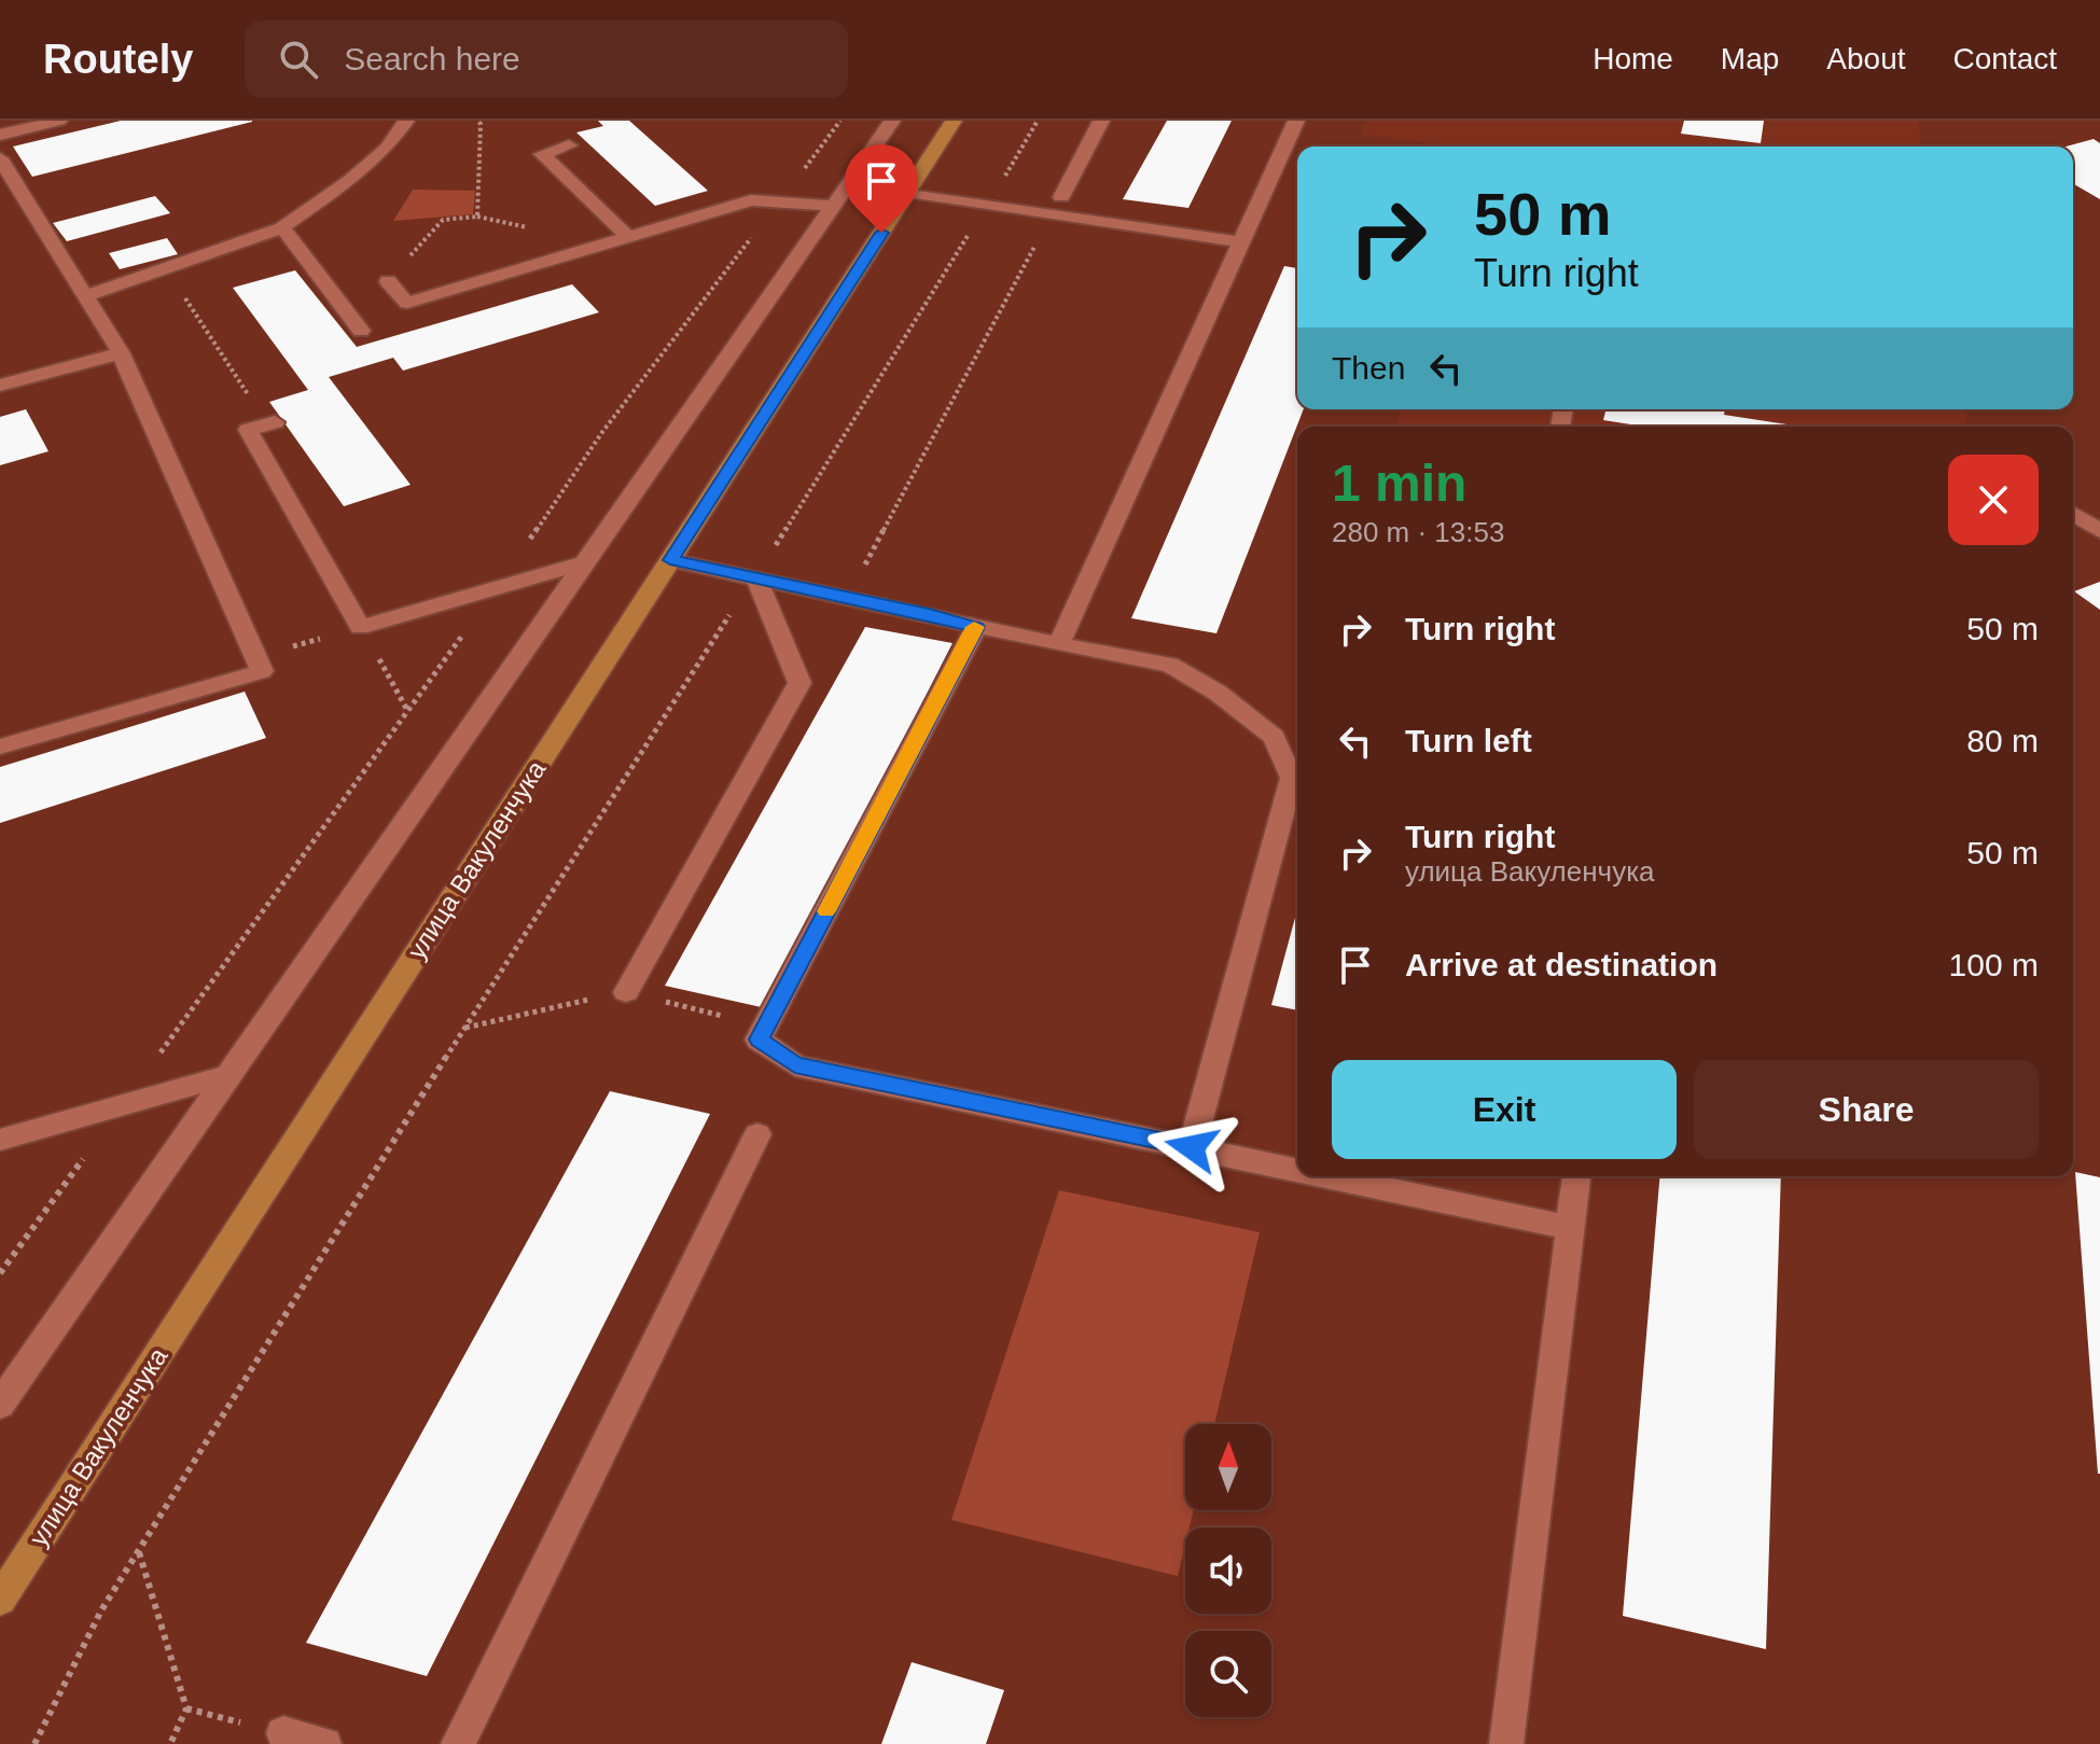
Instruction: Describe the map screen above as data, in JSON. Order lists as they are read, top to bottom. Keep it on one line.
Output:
{"streets":{"main road":["улица Вакуленчука"]},"north":"top","page":{"header":"Routely","search":"Search here","nav":["Home","Map","About","Contact"],"turn":["50 m","Turn right"],"then":"Then","heading":["1 min","280 m · 13:53"],"list":[{"name":"Turn right","value":"50 m"},{"name":"Turn left","value":"80 m"},{"name":"Turn right","note":"улица Вакуленчука","value":"50 m"},{"name":"Arrive at destination","value":"100 m"}],"buttons":["Exit","Share"]}}
